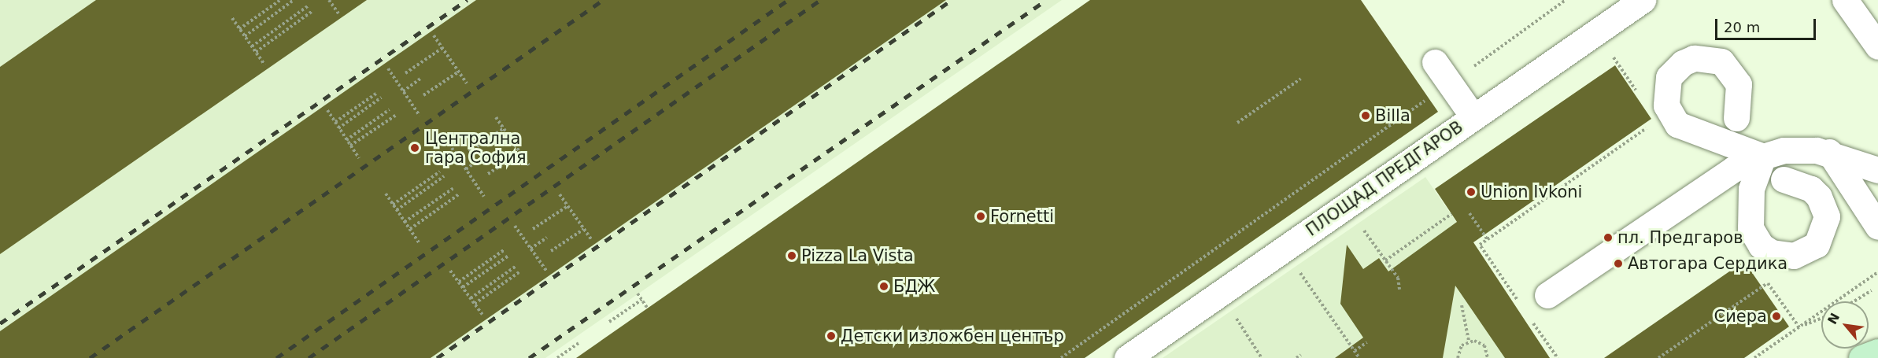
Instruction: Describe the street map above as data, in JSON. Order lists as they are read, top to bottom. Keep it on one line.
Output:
{"streets":{"lane":["ПЛОЩАД ПРЕДГАРОВ"]},"places":["Billa","Централна гара София","Union Ivkoni","Fornetti","пл. Предгаров","Pizza La Vista","Автогара Сердика","БДЖ","Сиера","Детски изложбен център"],"scale_bar":"20 m","north":"top left"}
